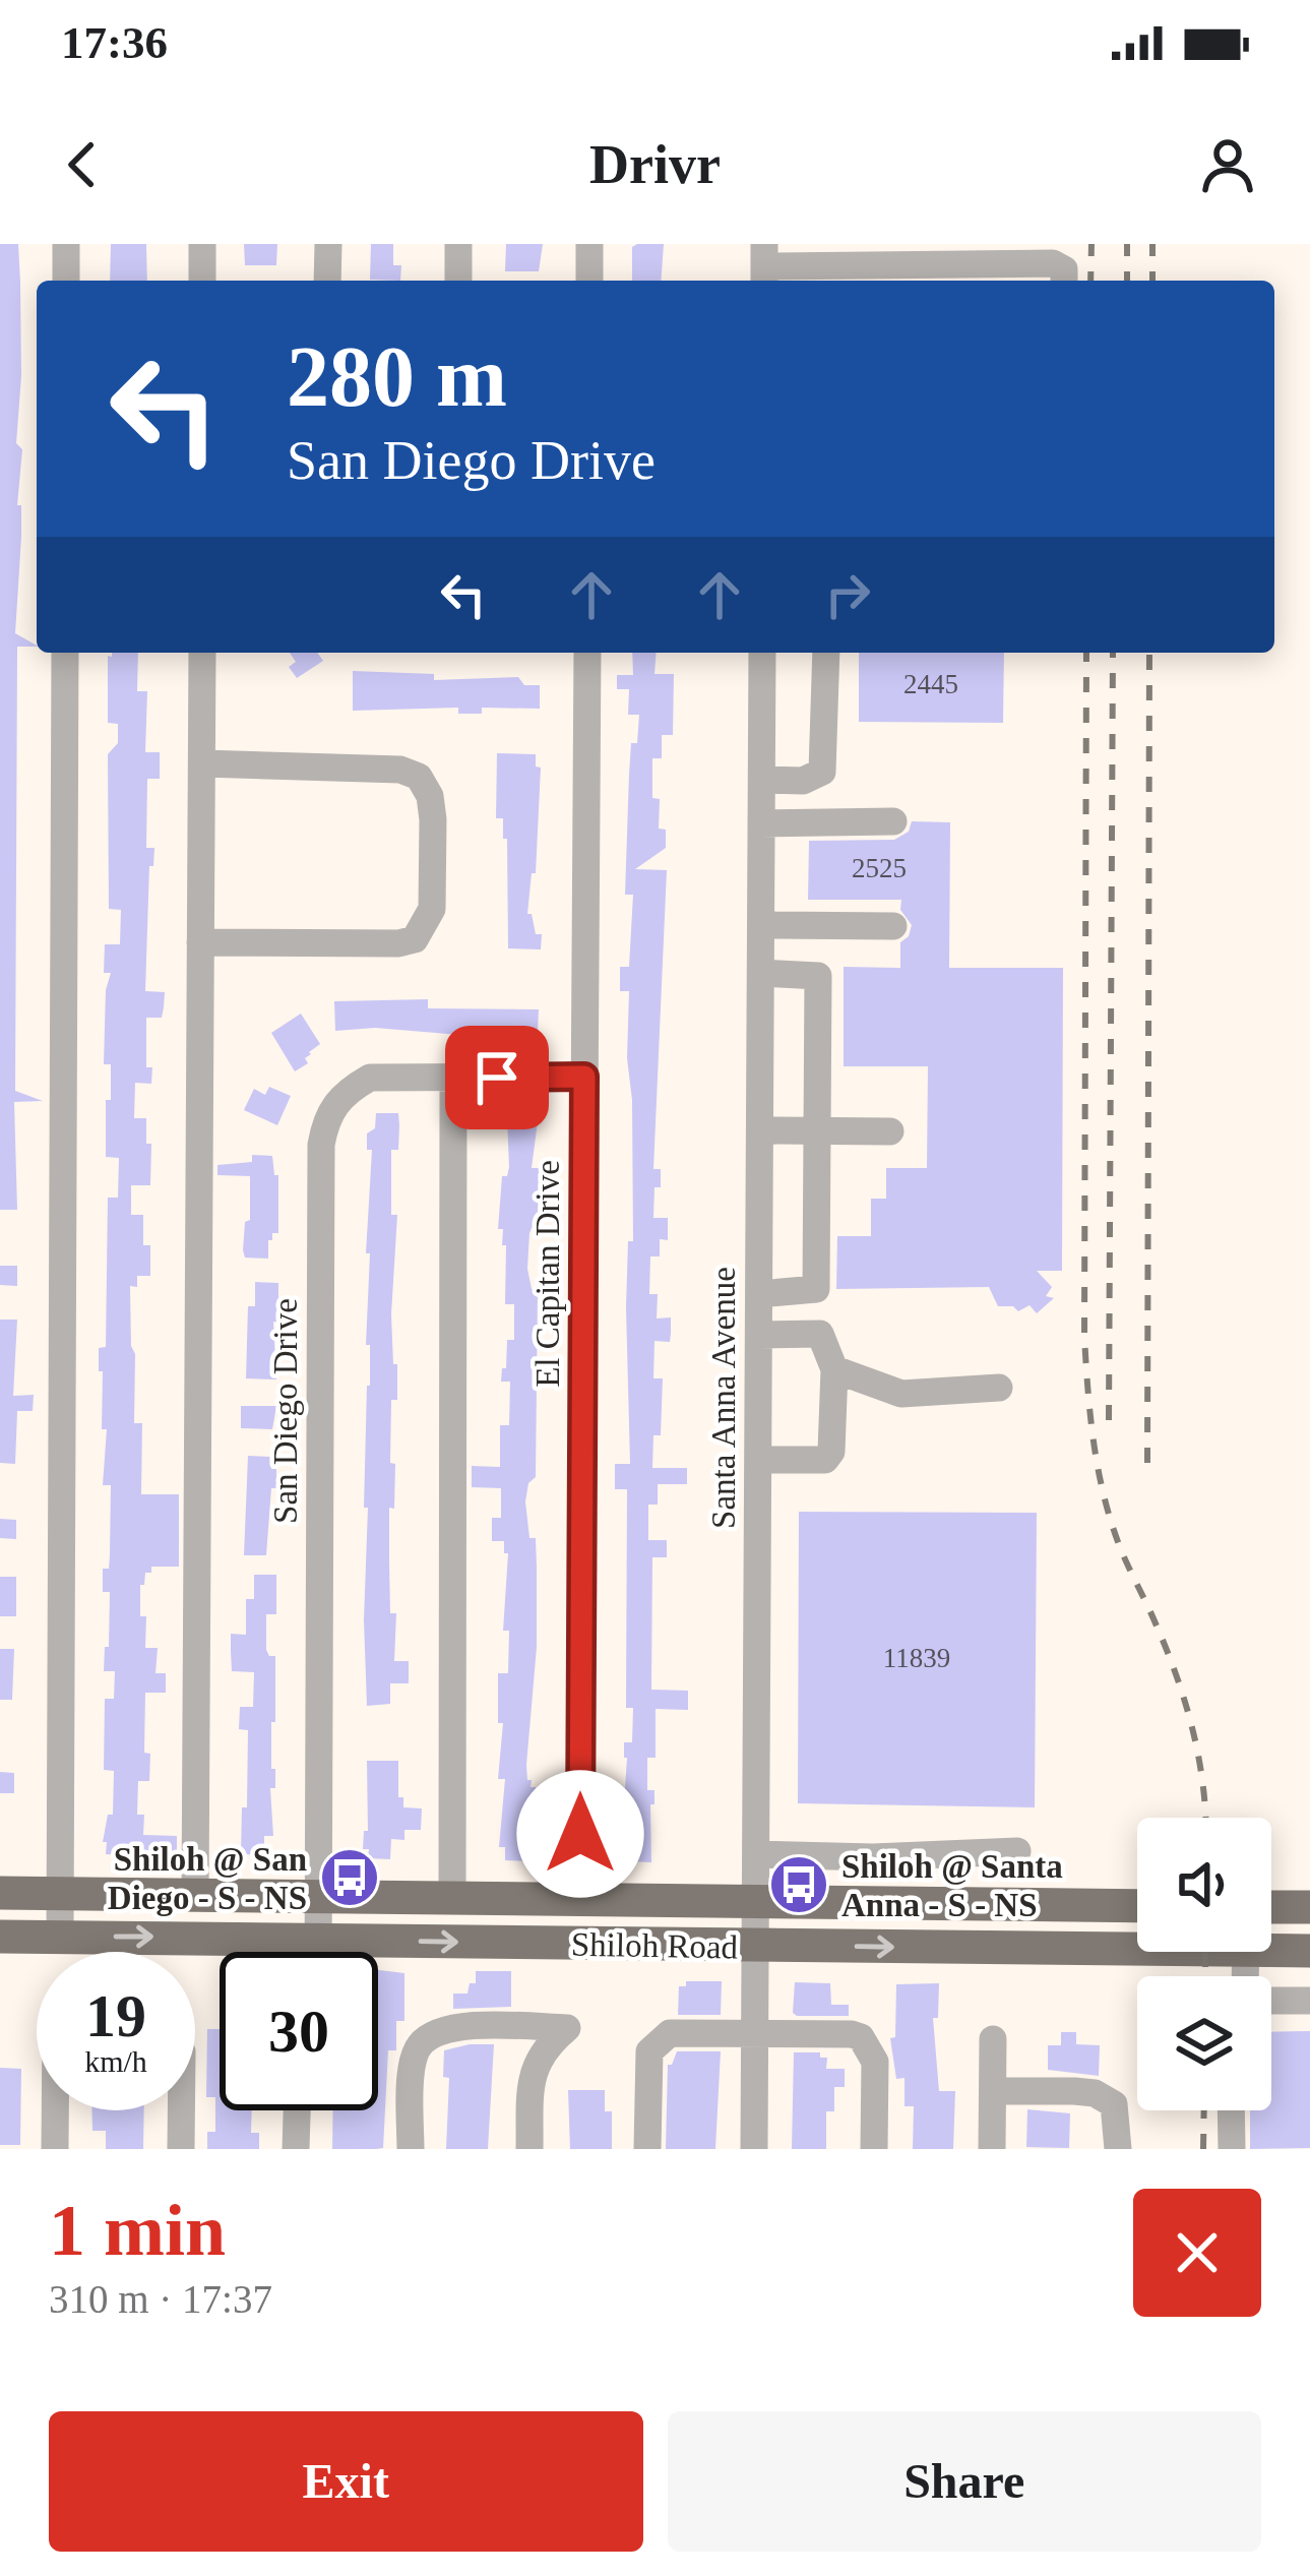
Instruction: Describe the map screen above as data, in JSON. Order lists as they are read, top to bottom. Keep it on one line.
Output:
{"streets":{"main road":["Shiloh Road"],"street":["El Capitan Drive","Santa Anna Avenue","San Diego Drive"]},"crossings":[["El Capitan Drive","San Diego Drive"],["El Capitan Drive","Shiloh Road"],["Santa Anna Avenue","Shiloh Road"],["San Diego Drive","Shiloh Road"]],"places":{"bus stop":["Shiloh @ San Diego - S - NS","Shiloh @ Santa Anna - S - NS"]},"house_numbers":["2445","2525","11839"],"page":{"status":"17:36","header":"Drivr","turn":["280 m","San Diego Drive"],"speed":"19 km/h","limit":"30","heading":["1 min","310 m · 17:37"],"buttons":["Exit","Share"]}}
